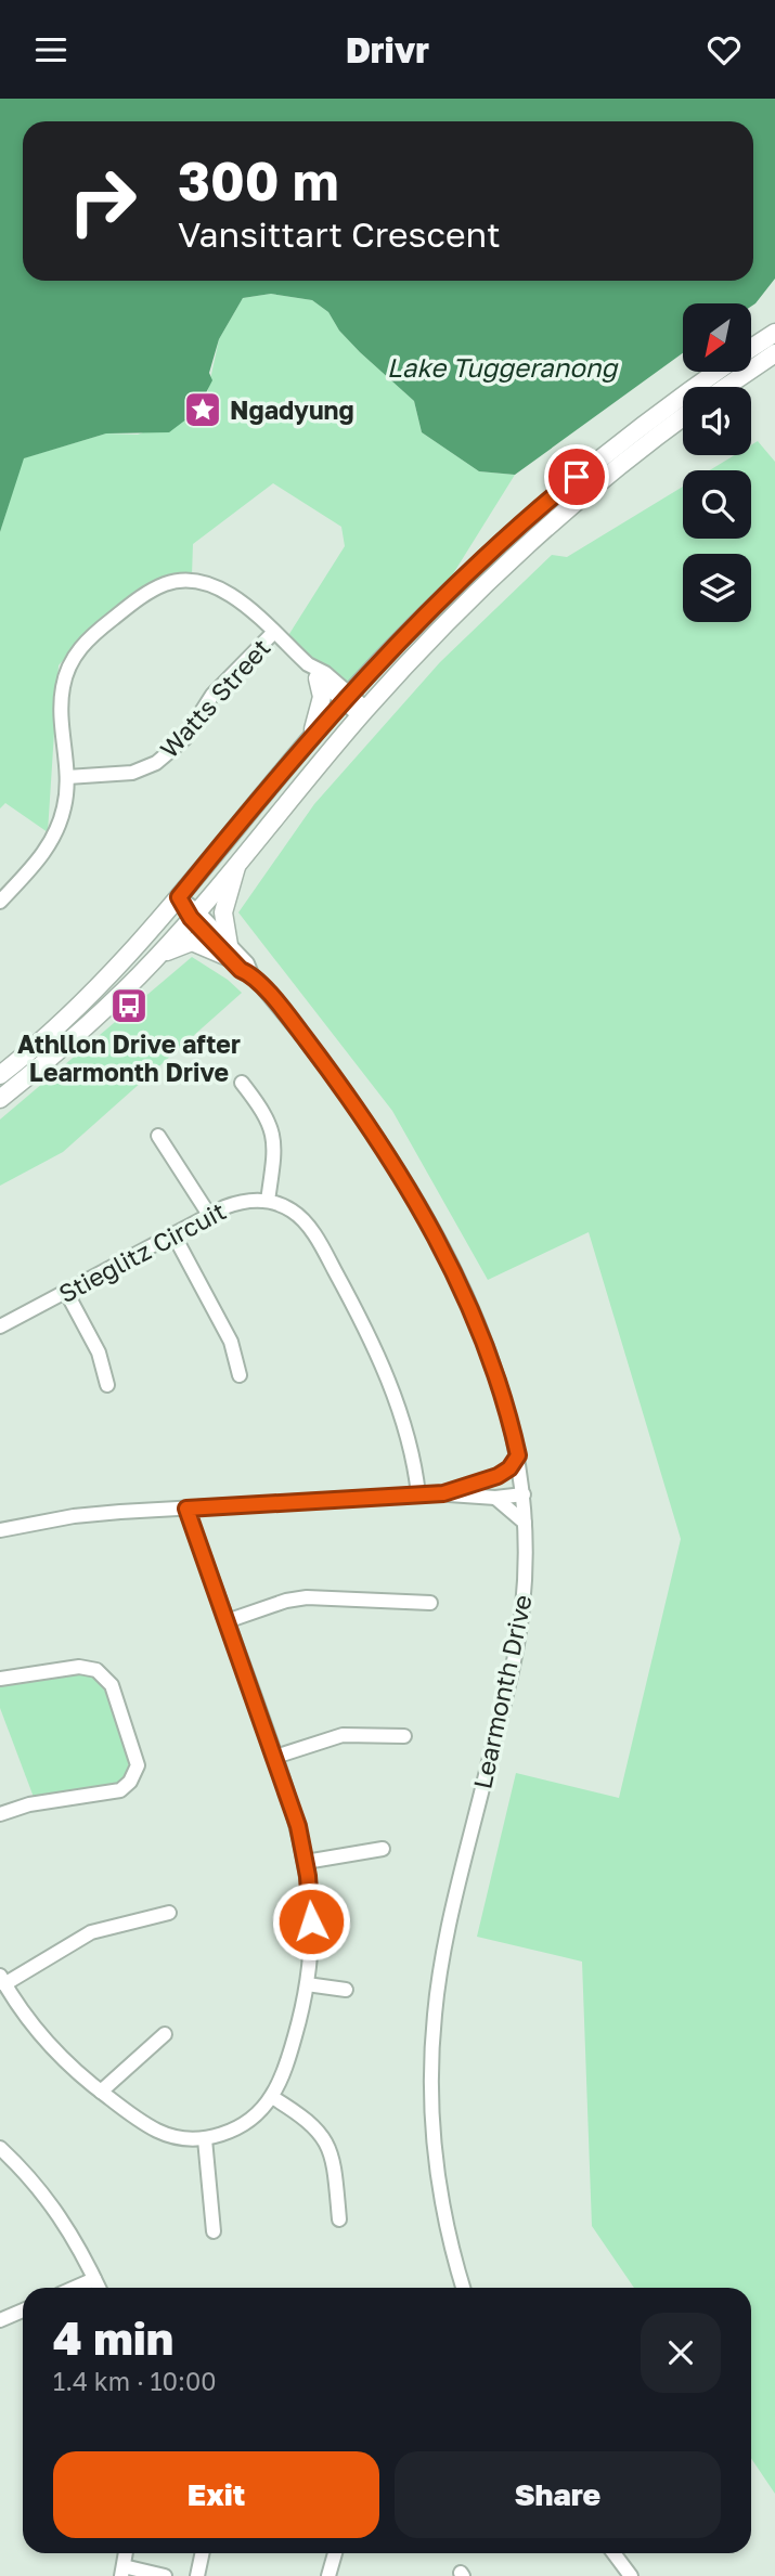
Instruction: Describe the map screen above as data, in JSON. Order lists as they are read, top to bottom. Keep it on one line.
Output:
{"streets":{"street":["Watts Street","Stieglitz Circuit","Learmonth Drive"]},"water":["Lake Tuggeranong"],"places":{"place":["Ngadyung"],"bus stop":["Athllon Drive after Learmonth Drive"]},"north":"bottom left","page":{"header":"Drivr","turn":["300 m","Vansittart Crescent"],"heading":["4 min","1.4 km · 10:00"],"buttons":["Exit","Share"]}}
